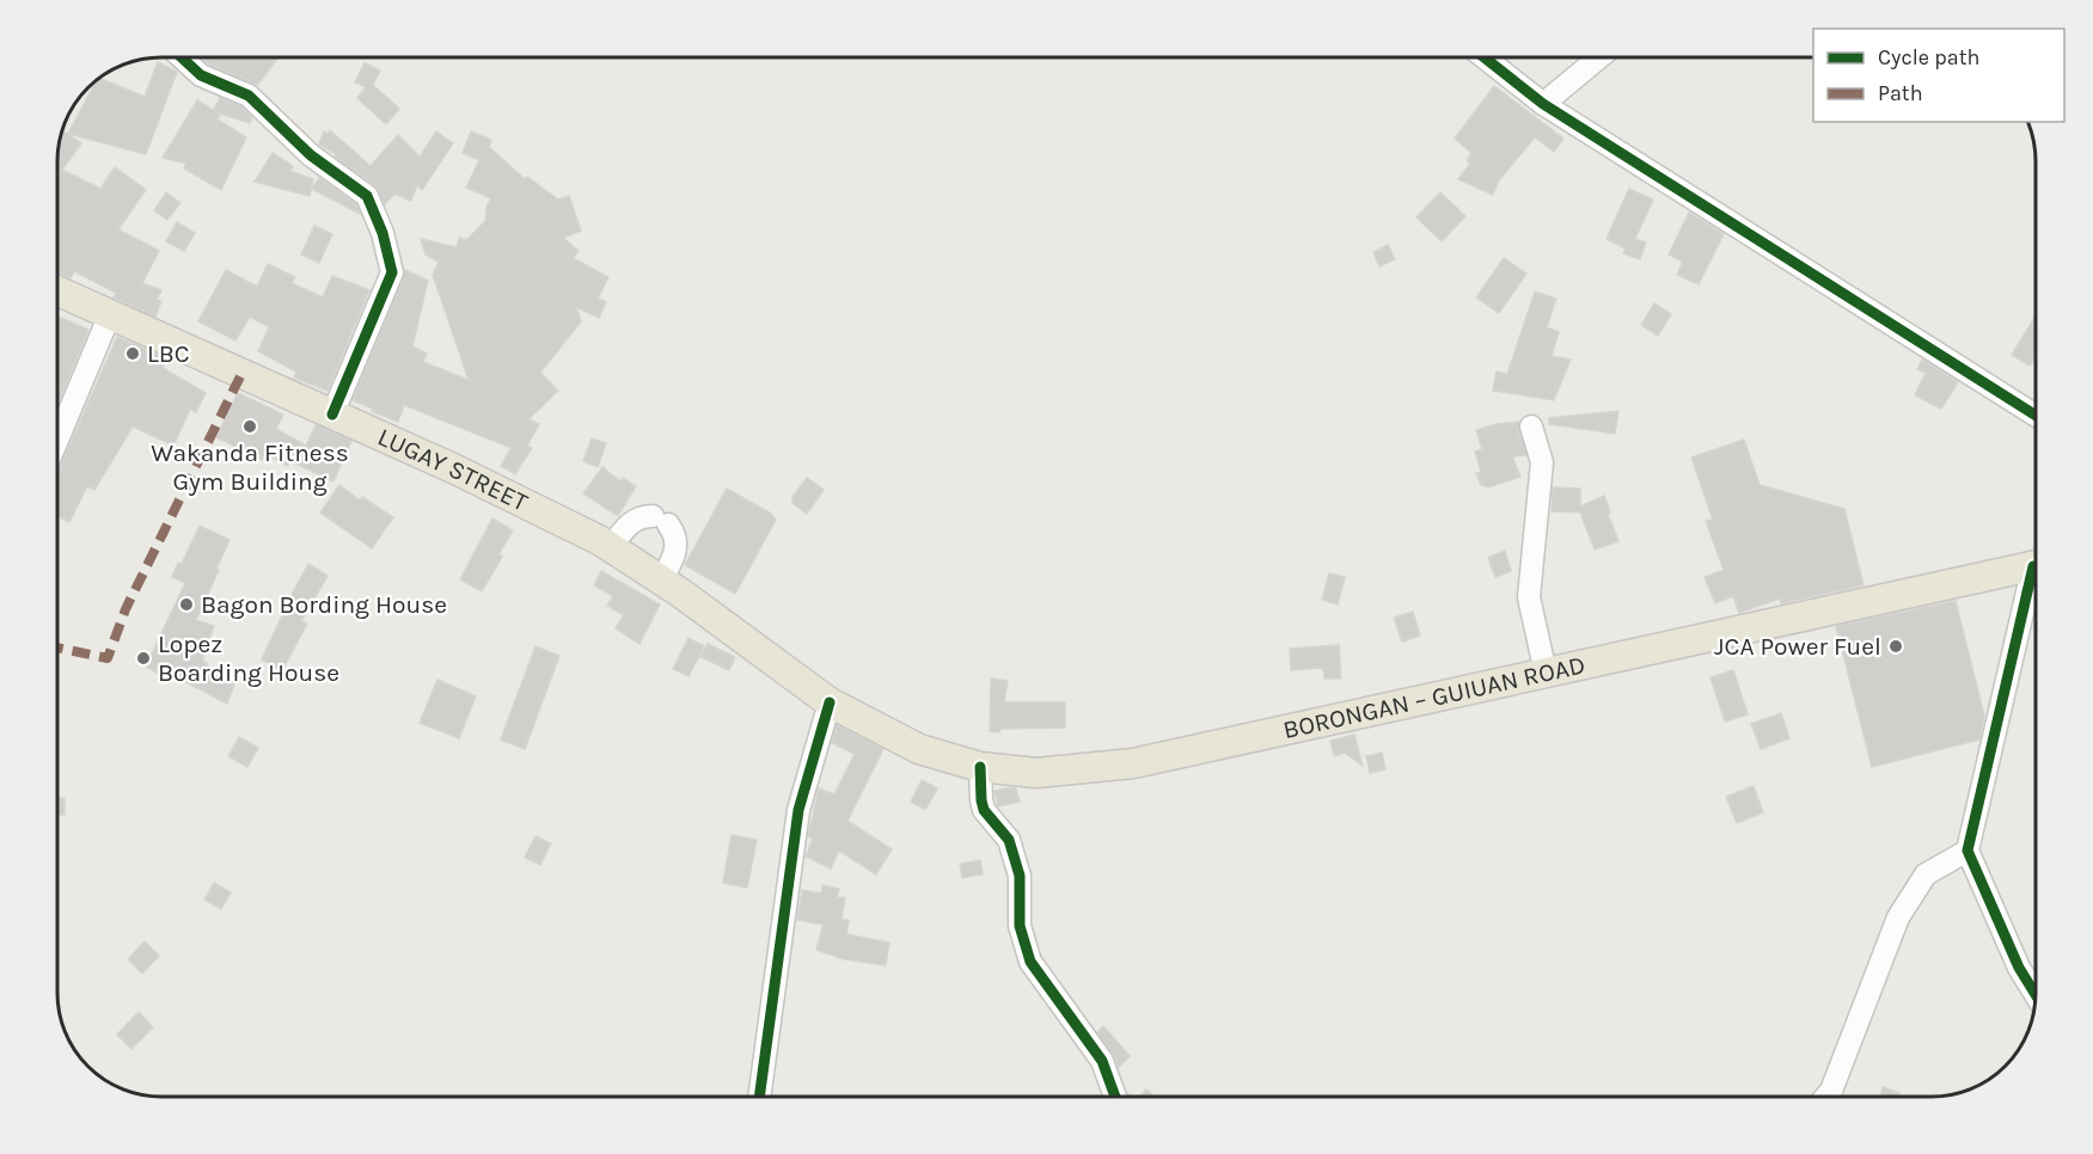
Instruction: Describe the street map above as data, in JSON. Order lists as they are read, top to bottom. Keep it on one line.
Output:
{"streets":{"main road":["LUGAY STREET","BORONGAN – GUIUAN ROAD"]},"crossings":[["LUGAY STREET","BORONGAN – GUIUAN ROAD"]],"places":["LBC","Wakanda Fitness Gym Building","Bagon Bording House","JCA Power Fuel","Lopez Boarding House"],"legend":["Cycle path","Path"]}
